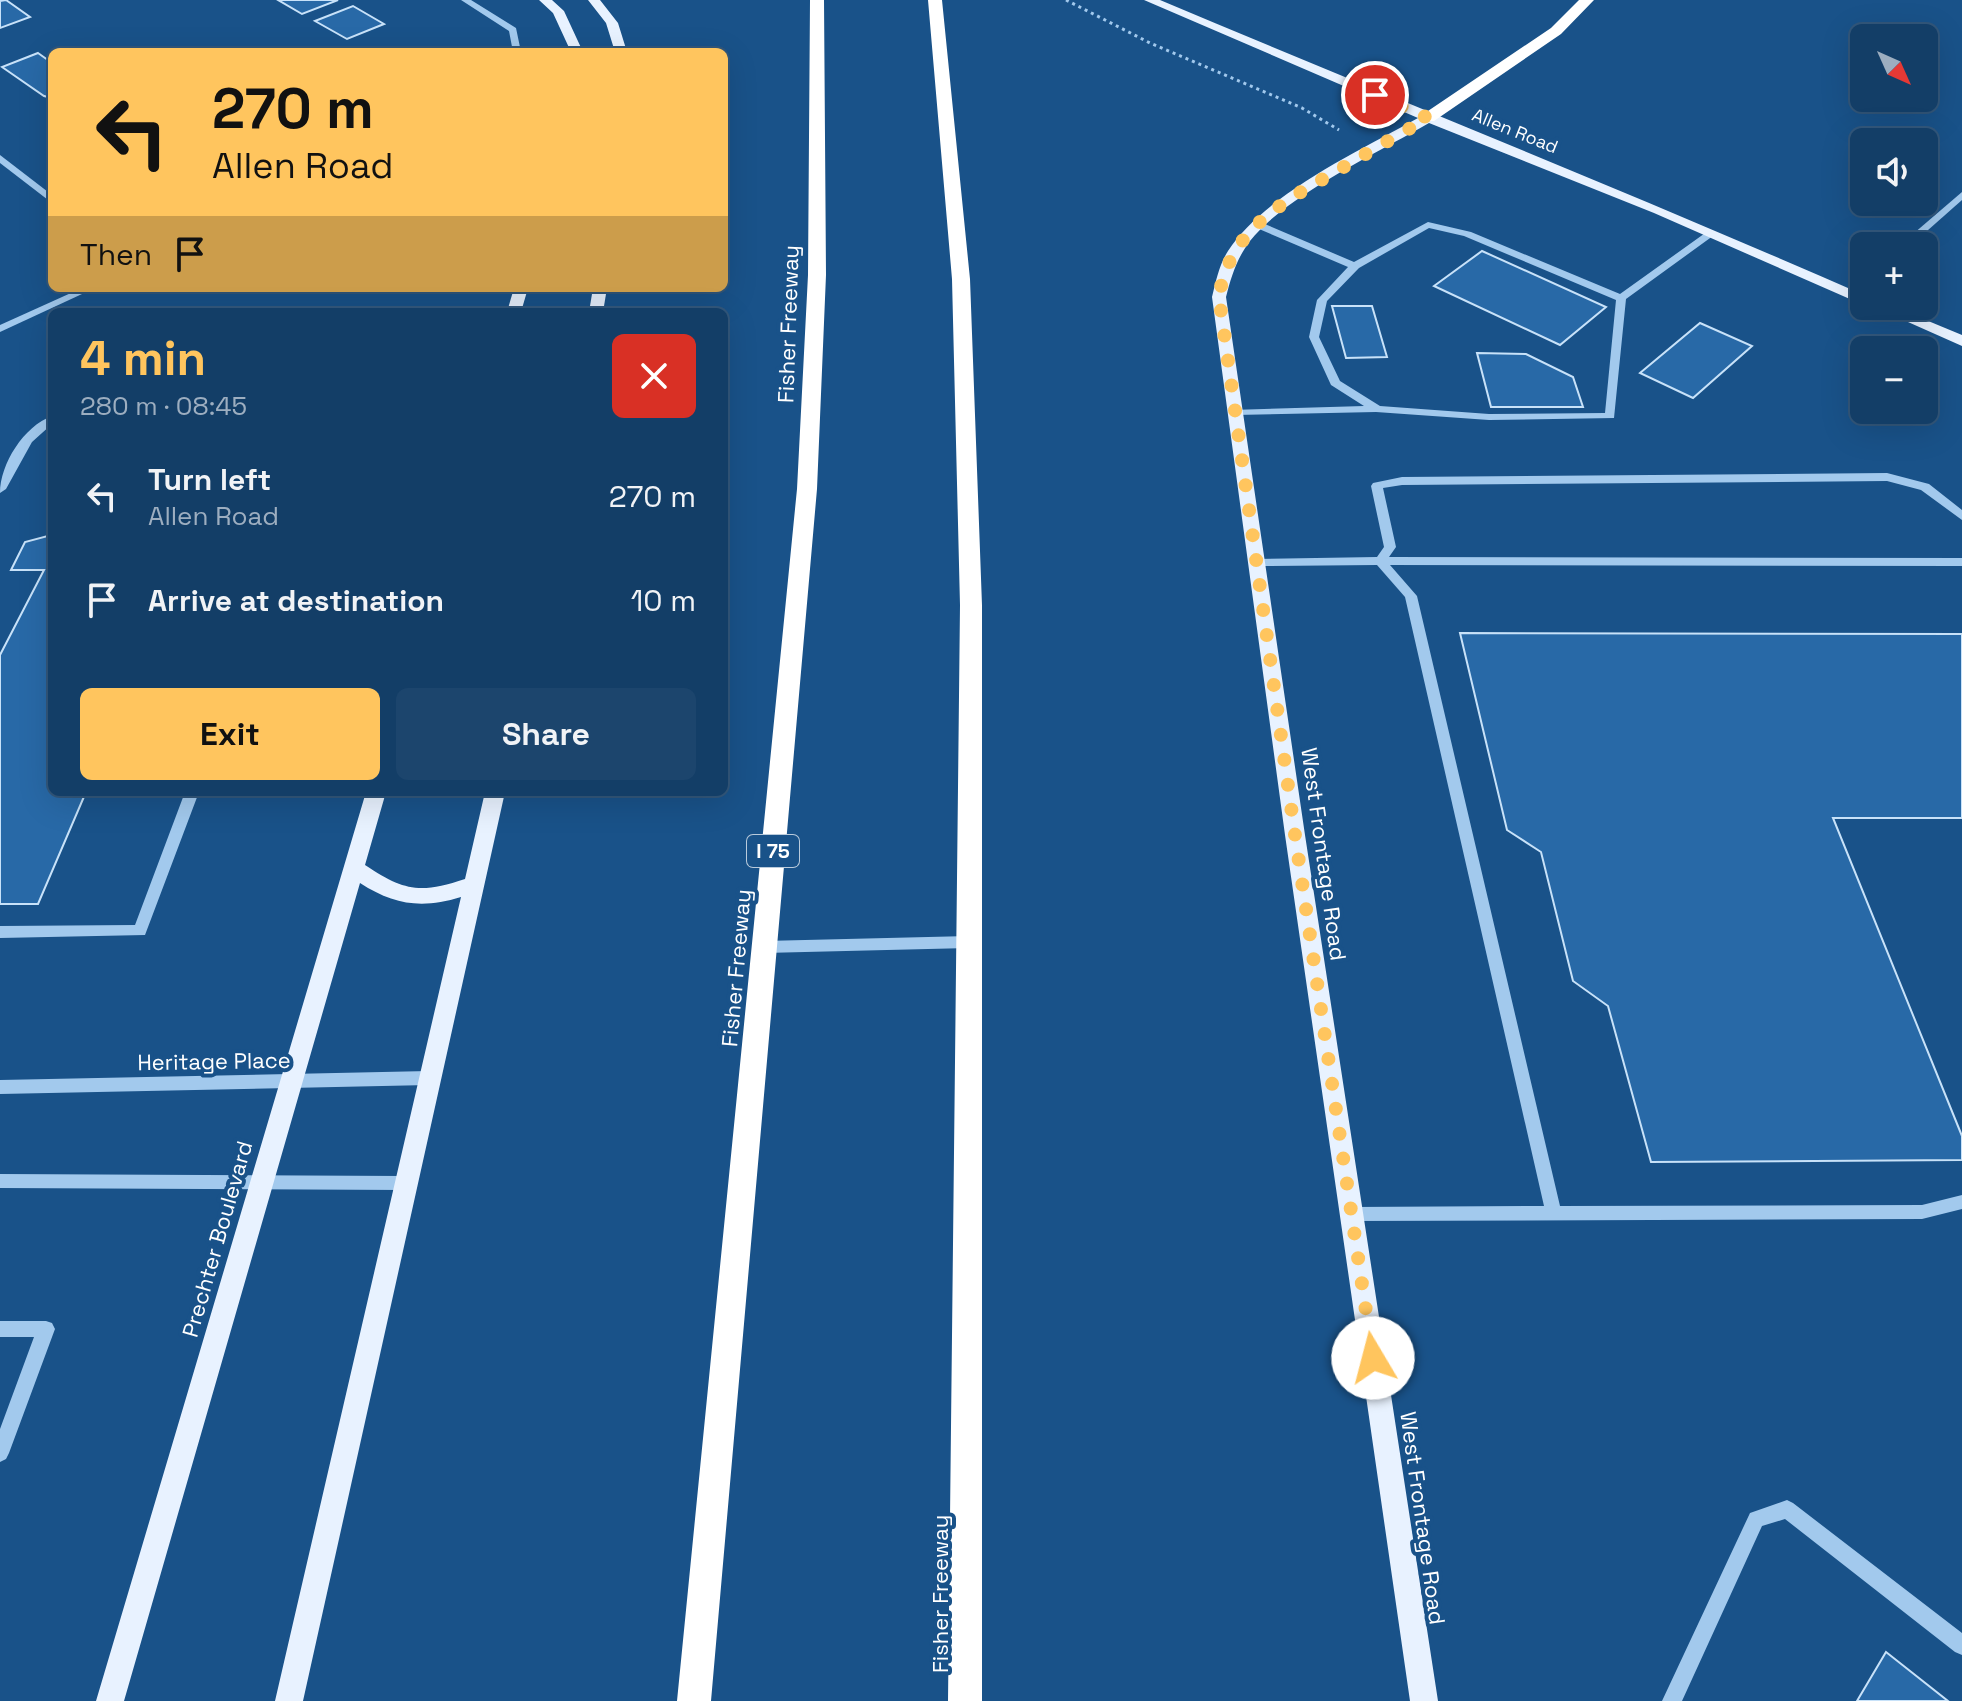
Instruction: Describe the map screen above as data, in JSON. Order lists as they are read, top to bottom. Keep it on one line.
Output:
{"streets":{"highway":["Fisher Freeway","I 75"],"main road":["Allen Road","West Frontage Road","Prechter Boulevard"],"street":["Heritage Place"]},"crossings":[["Allen Road","West Frontage Road"],["Heritage Place","Prechter Boulevard"]],"north":"bottom right","page":{"map_buttons":["+","−"],"turn":["270 m","Allen Road"],"then":"Then","heading":["4 min","280 m · 08:45"],"list":[{"name":"Turn left","note":"Allen Road","value":"270 m"},{"name":"Arrive at destination","value":"10 m"}],"buttons":["Exit","Share"]}}
